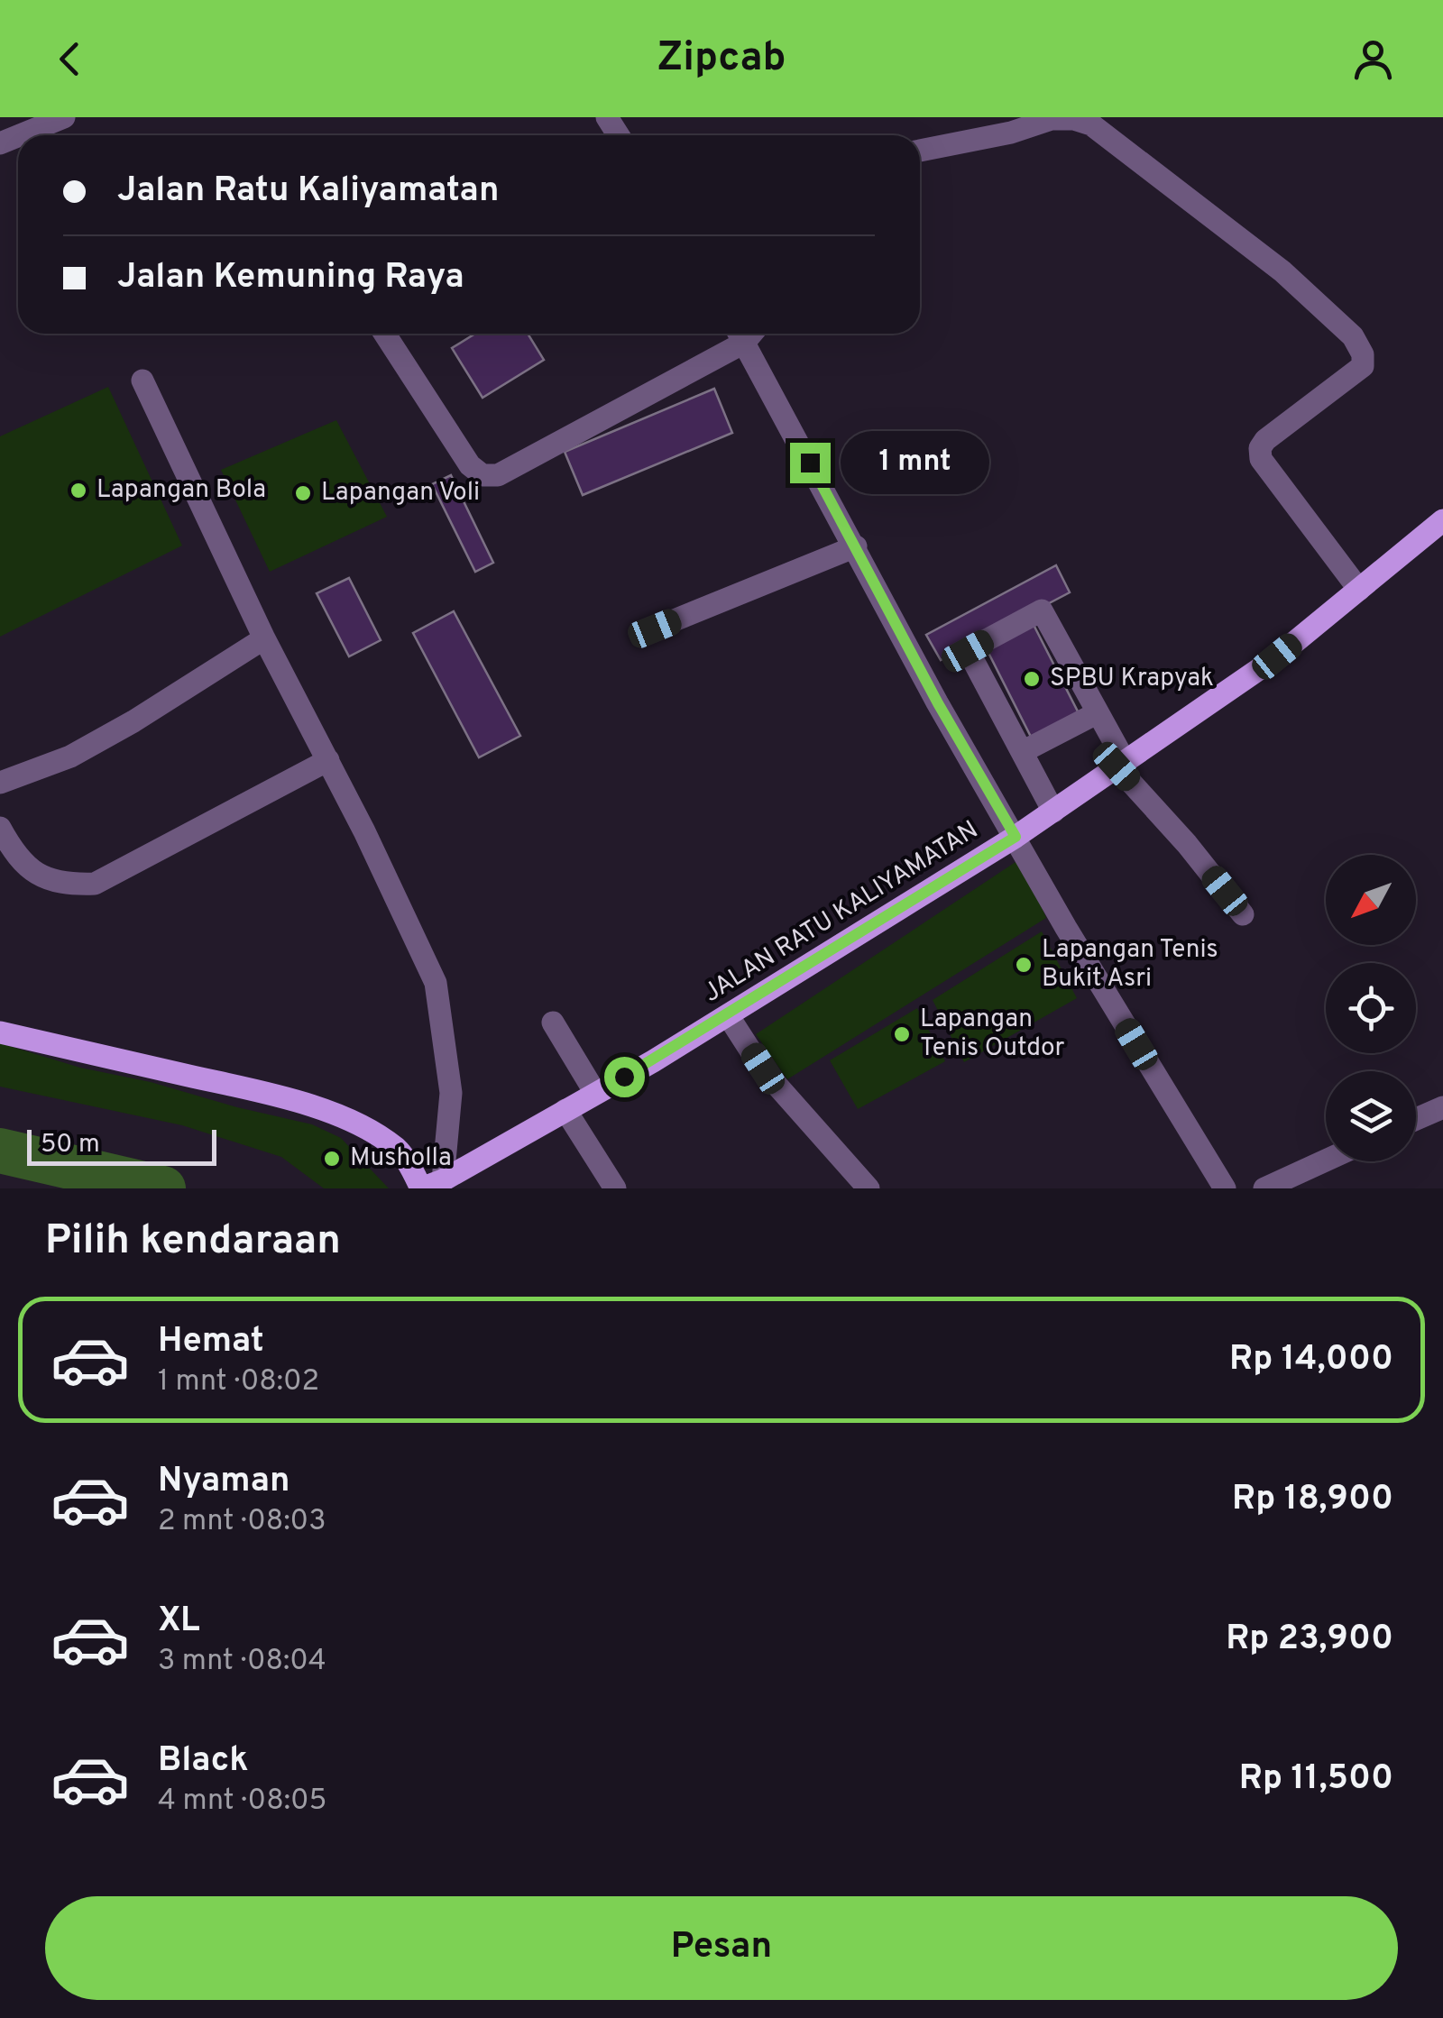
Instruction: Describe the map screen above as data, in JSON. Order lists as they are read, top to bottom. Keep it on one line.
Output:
{"streets":{"main road":["JALAN RATU KALIYAMATAN"]},"places":["Lapangan Bola","Lapangan Voli","SPBU Krapyak","Lapangan Tenis Bukit Asri","Lapangan Tenis Outdor","Musholla"],"scale_bar":"50 m","north":"bottom left","page":{"header":"Zipcab","banner":["Jalan Ratu Kaliyamatan","Jalan Kemuning Raya"],"bubble":"1 mnt","scale":"50 m","heading":"Pilih kendaraan","list":[{"name":"Hemat","note":"1 mnt · 08:02","value":"Rp 14,000"},{"name":"Nyaman","note":"2 mnt · 08:03","value":"Rp 18,900"},{"name":"XL","note":"3 mnt · 08:04","value":"Rp 23,900"},{"name":"Black","note":"4 mnt · 08:05","value":"Rp 11,500"}],"buttons":"Pesan"}}
